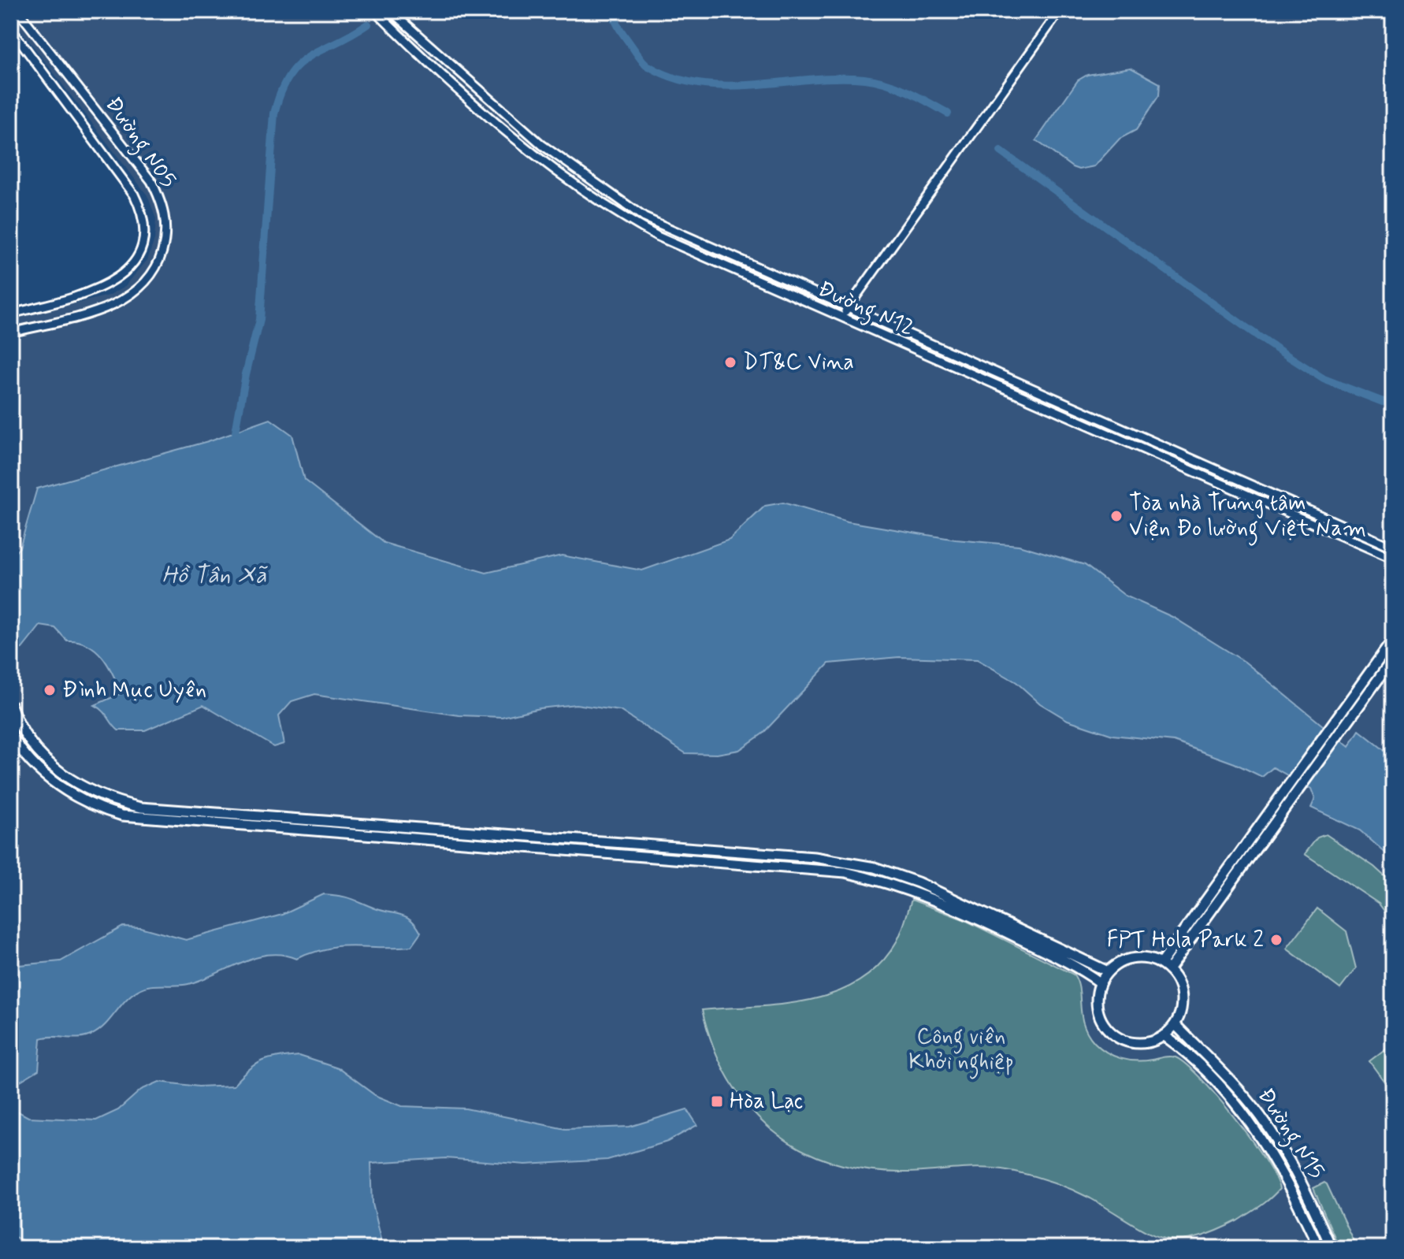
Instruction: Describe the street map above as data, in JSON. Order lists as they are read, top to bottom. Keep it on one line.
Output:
{"streets":{"street":["Đường N05","Đường N12","Đường N15"]},"water":["Hồ Tân Xã"],"parks":["Công viên Khởi nghiệp"],"places":{"other":["DT&C Vina","Tòa nhà Trung tâm Viện Đo lường Việt Nam","Đình Mục Uyên","FPT Hola Park 2"],"transit":["Hòa Lạc"]}}
